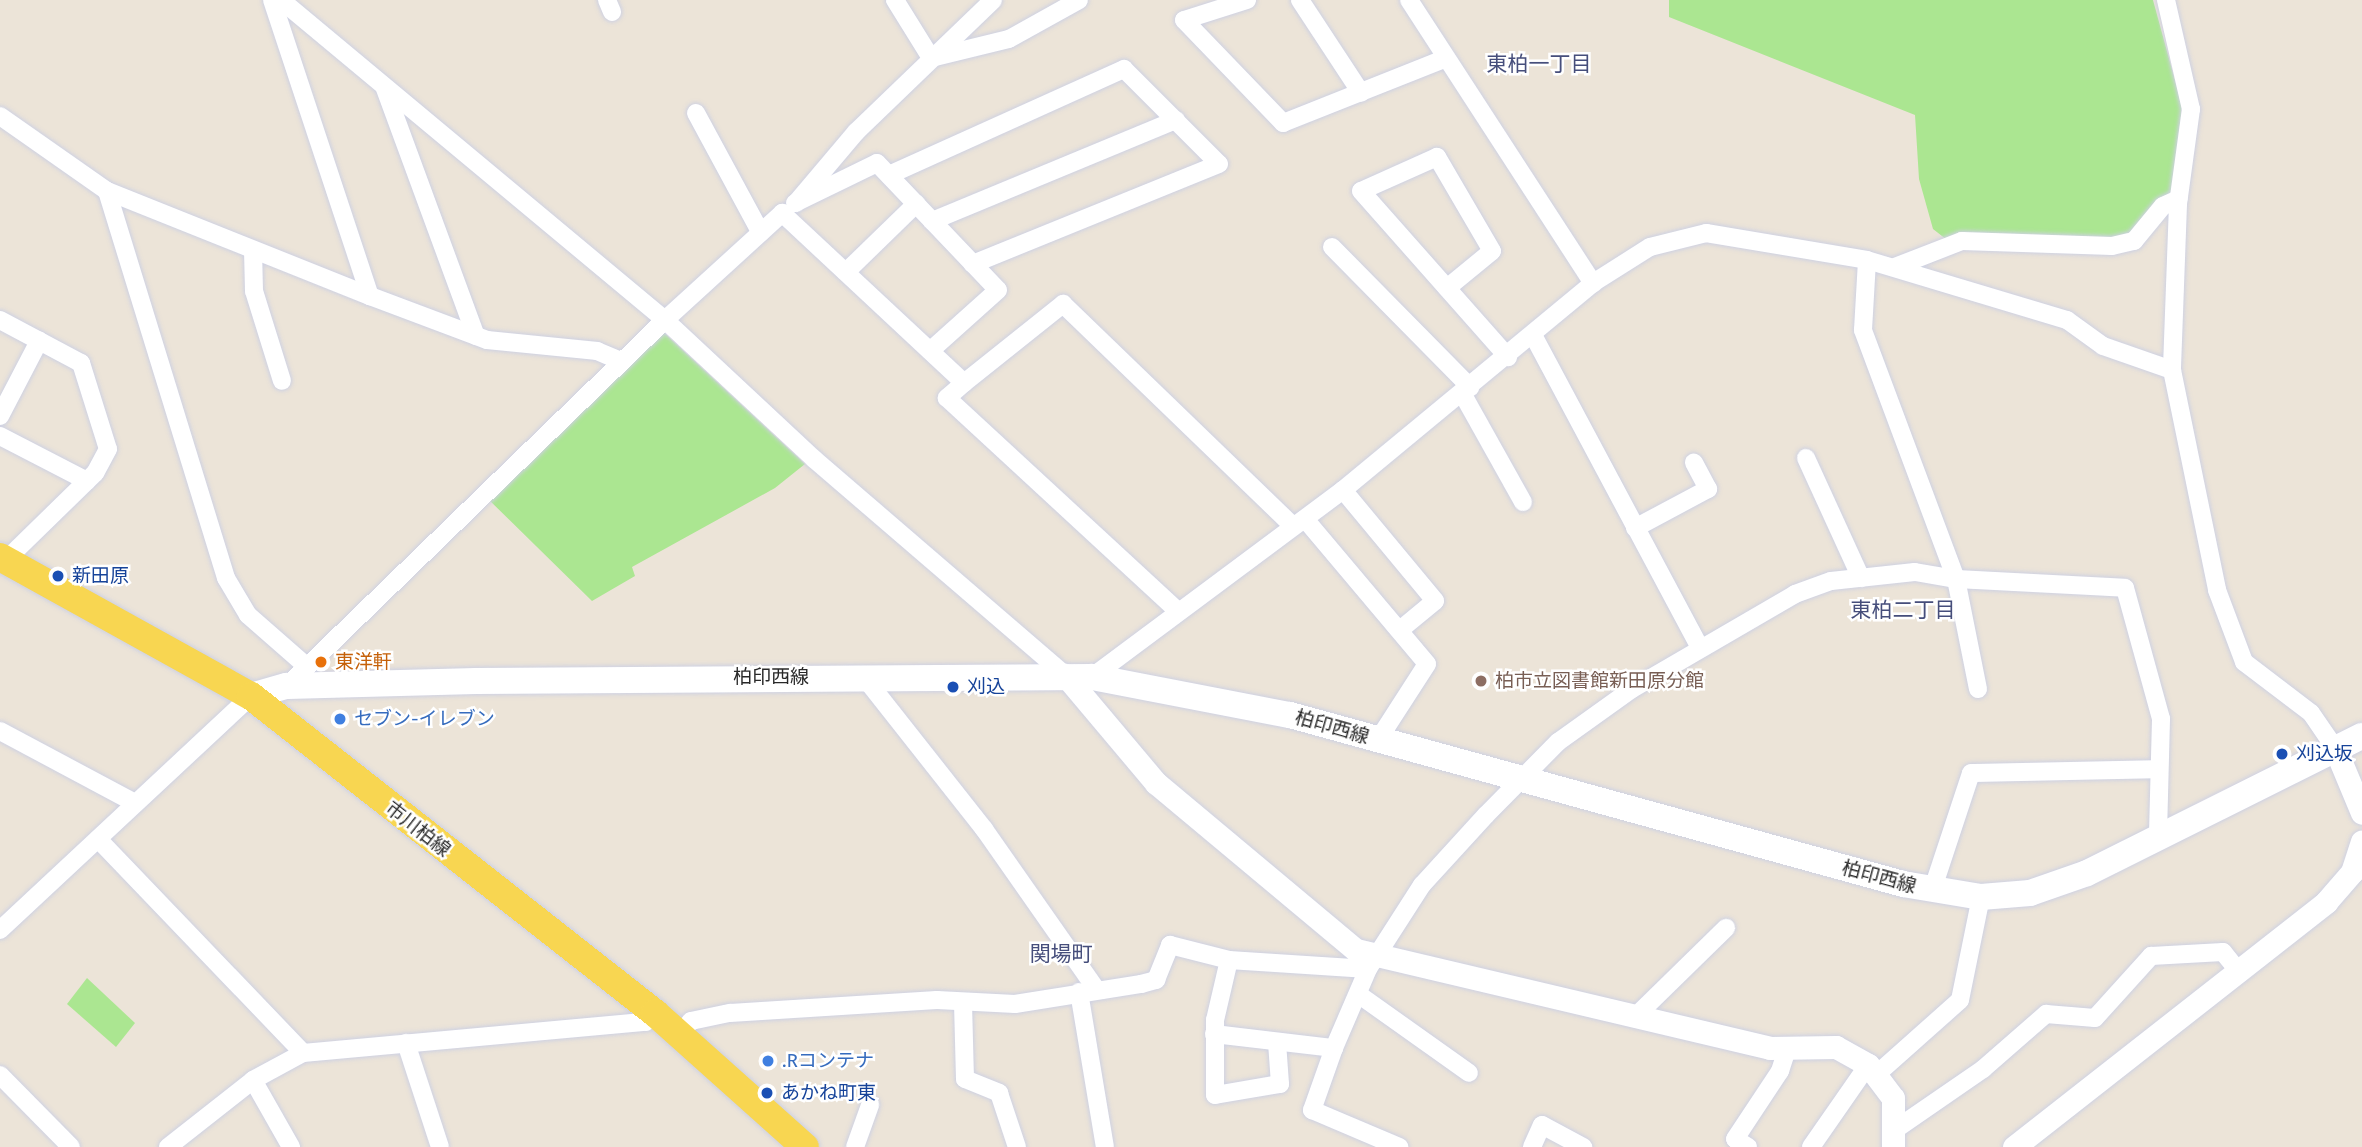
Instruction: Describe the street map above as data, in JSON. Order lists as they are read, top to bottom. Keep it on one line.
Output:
{"streets":{"main road":["柏印西線","市川柏線"]},"crossings":[["柏印西線","市川柏線"]],"districts":["東柏一丁目","東柏二丁目","関場町"],"places":["新田原","東洋軒","柏市立図書館新田原分館","刈込","セブン-イレブン","刈込坂",".Rコンテナ","あかね町東"]}
